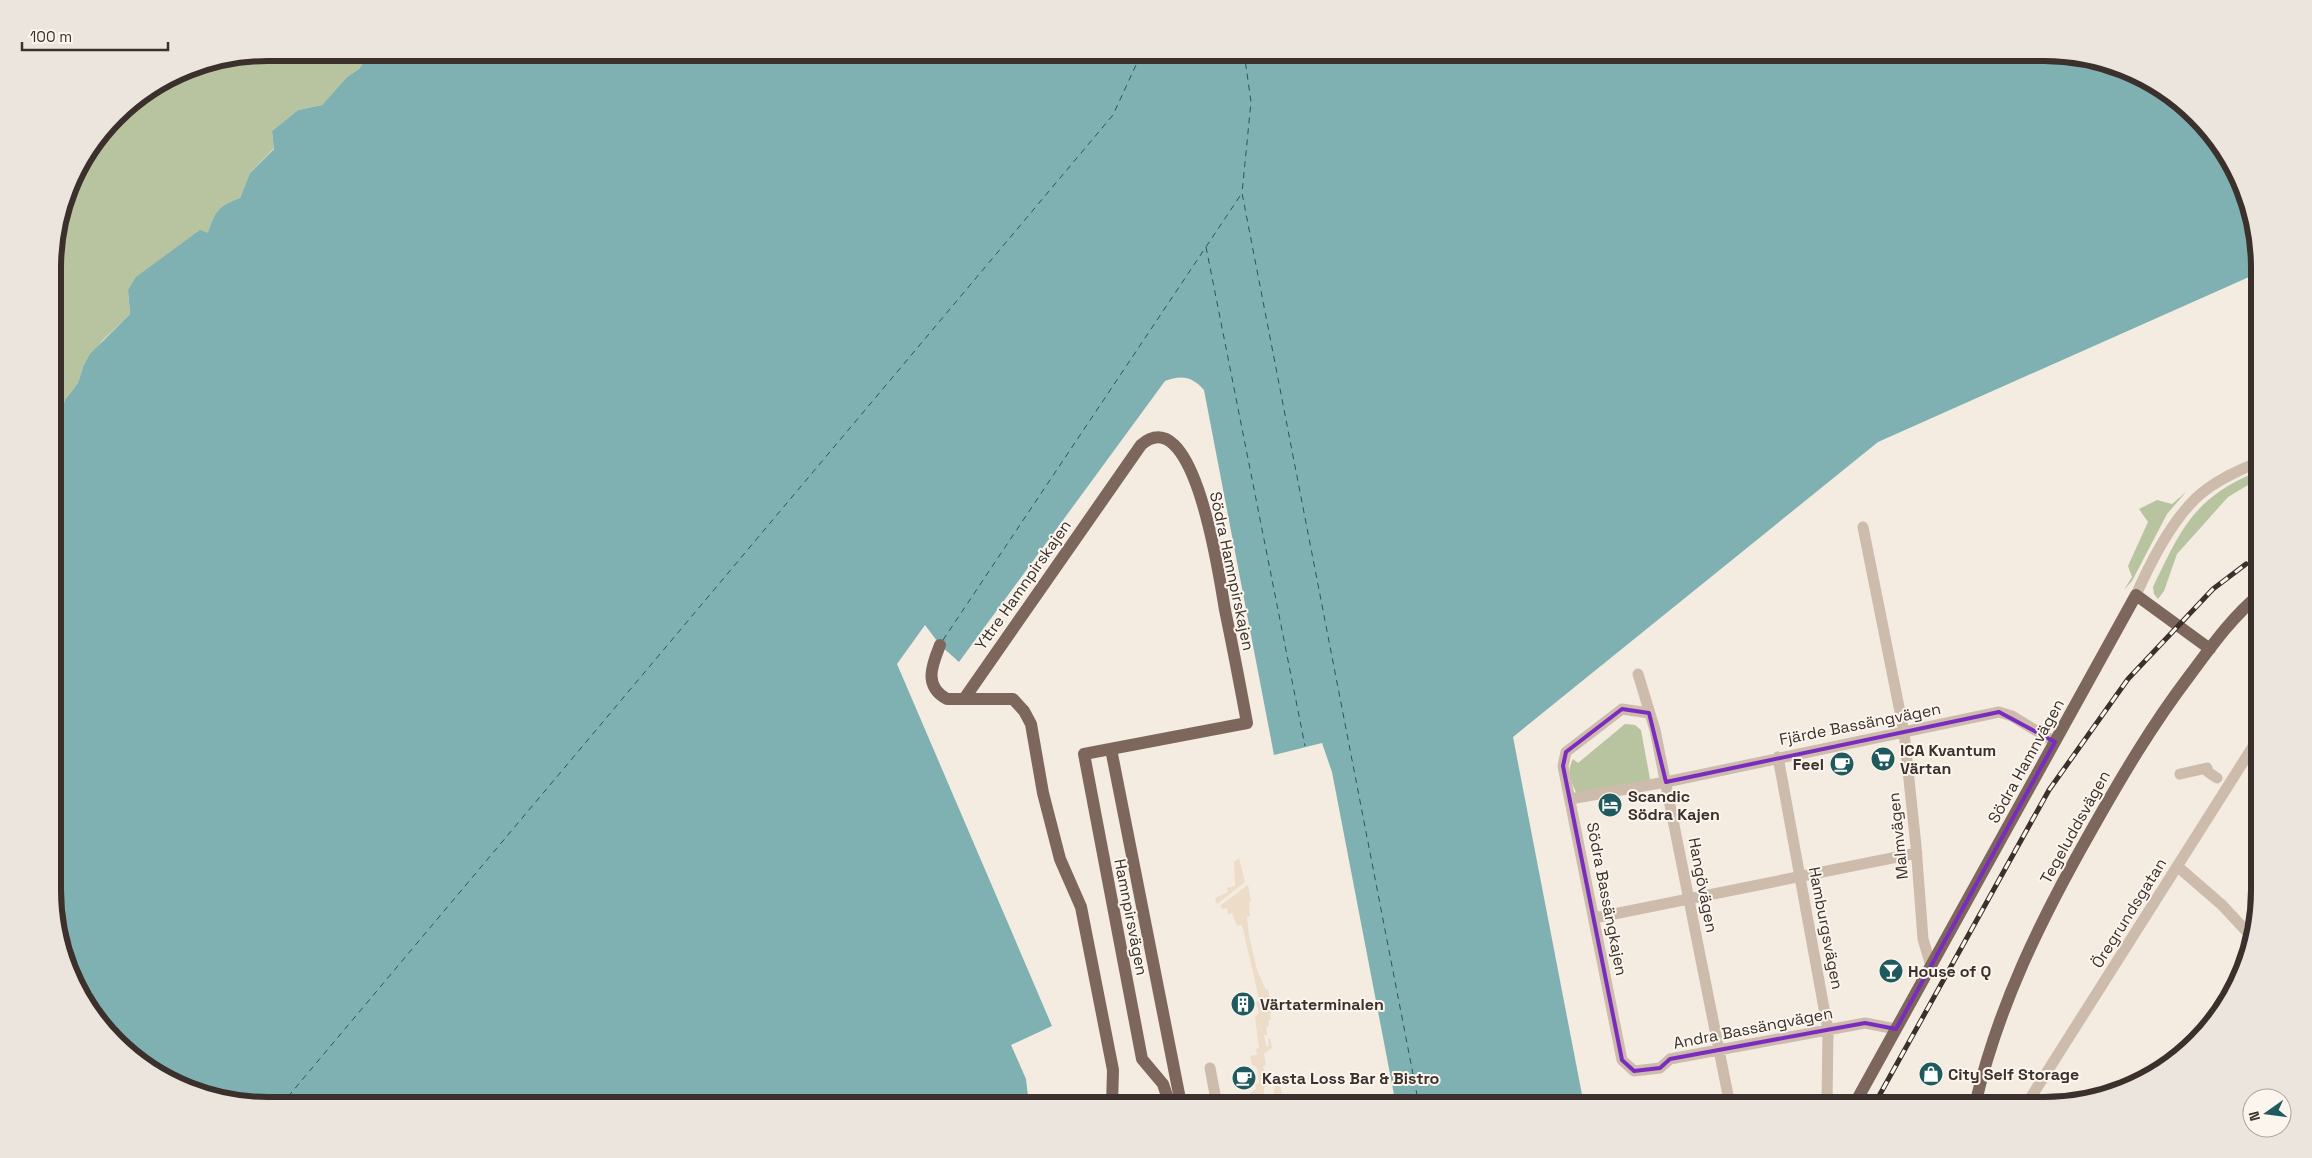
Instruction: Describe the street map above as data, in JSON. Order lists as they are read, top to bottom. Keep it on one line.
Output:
{"streets":{"main road":["Södra Hamnpirskajen","Yttre Hamnpirskajen","Södra Hamnvägen","Tegeluddsvägen","Hamnpirsvägen"],"street":["Fjärde Bassängvägen","Malmvägen","Hangövägen","Södra Bassängkajen","Öregrundsgatan","Hamburgsvägen","Andra Bassängvägen"]},"crossings":[["Södra Hamnpirskajen","Yttre Hamnpirskajen"],["Södra Hamnpirskajen","Hamnpirsvägen"],["Fjärde Bassängvägen","Södra Hamnvägen"],["Fjärde Bassängvägen","Malmvägen"],["Fjärde Bassängvägen","Hangövägen"],["Fjärde Bassängvägen","Södra Bassängkajen"],["Fjärde Bassängvägen","Hamburgsvägen"],["Södra Hamnvägen","Malmvägen"],["Södra Hamnvägen","Andra Bassängvägen"],["Hangövägen","Södra Bassängkajen"],["Hangövägen","Andra Bassängvägen"],["Södra Bassängkajen","Andra Bassängvägen"],["Hamburgsvägen","Andra Bassängvägen"]],"places":{"supermarket":["ICA Kvantum Värtan"],"cafe":["Feel","Kasta Loss Bar & Bistro"],"hotel":["Scandic Södra Kajen"],"bar":["House of Q"],"building":["Värtaterminalen"],"shop":["City Self Storage"]},"scale_bar":"100 m","north":"left"}
